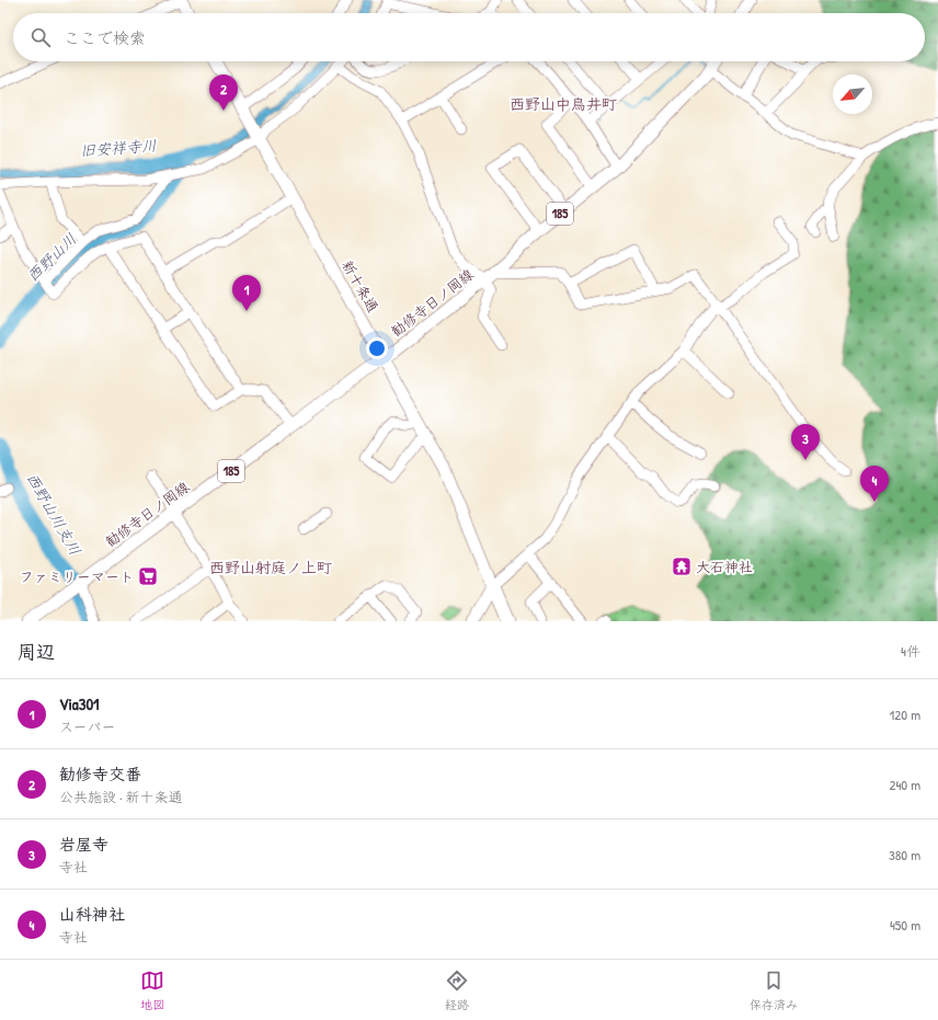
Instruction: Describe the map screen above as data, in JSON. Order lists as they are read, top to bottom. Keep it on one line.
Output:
{"streets":{"main road":["185","新十条通","勧修寺日ノ岡線"]},"crossings":[["新十条通","勧修寺日ノ岡線"]],"districts":["西野山中鳥井町","西野山射庭ノ上町"],"water":["旧安祥寺川","西野山川","西野山川支川"],"places":{"temple":["大石神社"],"supermarket":["ファミリーマート"]},"north":"bottom left","page":{"search":"ここで検索","pins":["2","1","3","4"],"heading":["周辺","4件"],"list":[{"mark":"1","name":"Via301","note":"スーパー","value":"120 m"},{"mark":"2","name":"勧修寺交番","note":"公共施設 · 新十条通","value":"240 m"},{"mark":"3","name":"岩屋寺","note":"寺社","value":"380 m"},{"mark":"4","name":"山科神社","note":"寺社","value":"450 m"}],"nav":["地図","経路","保存済み"]}}
